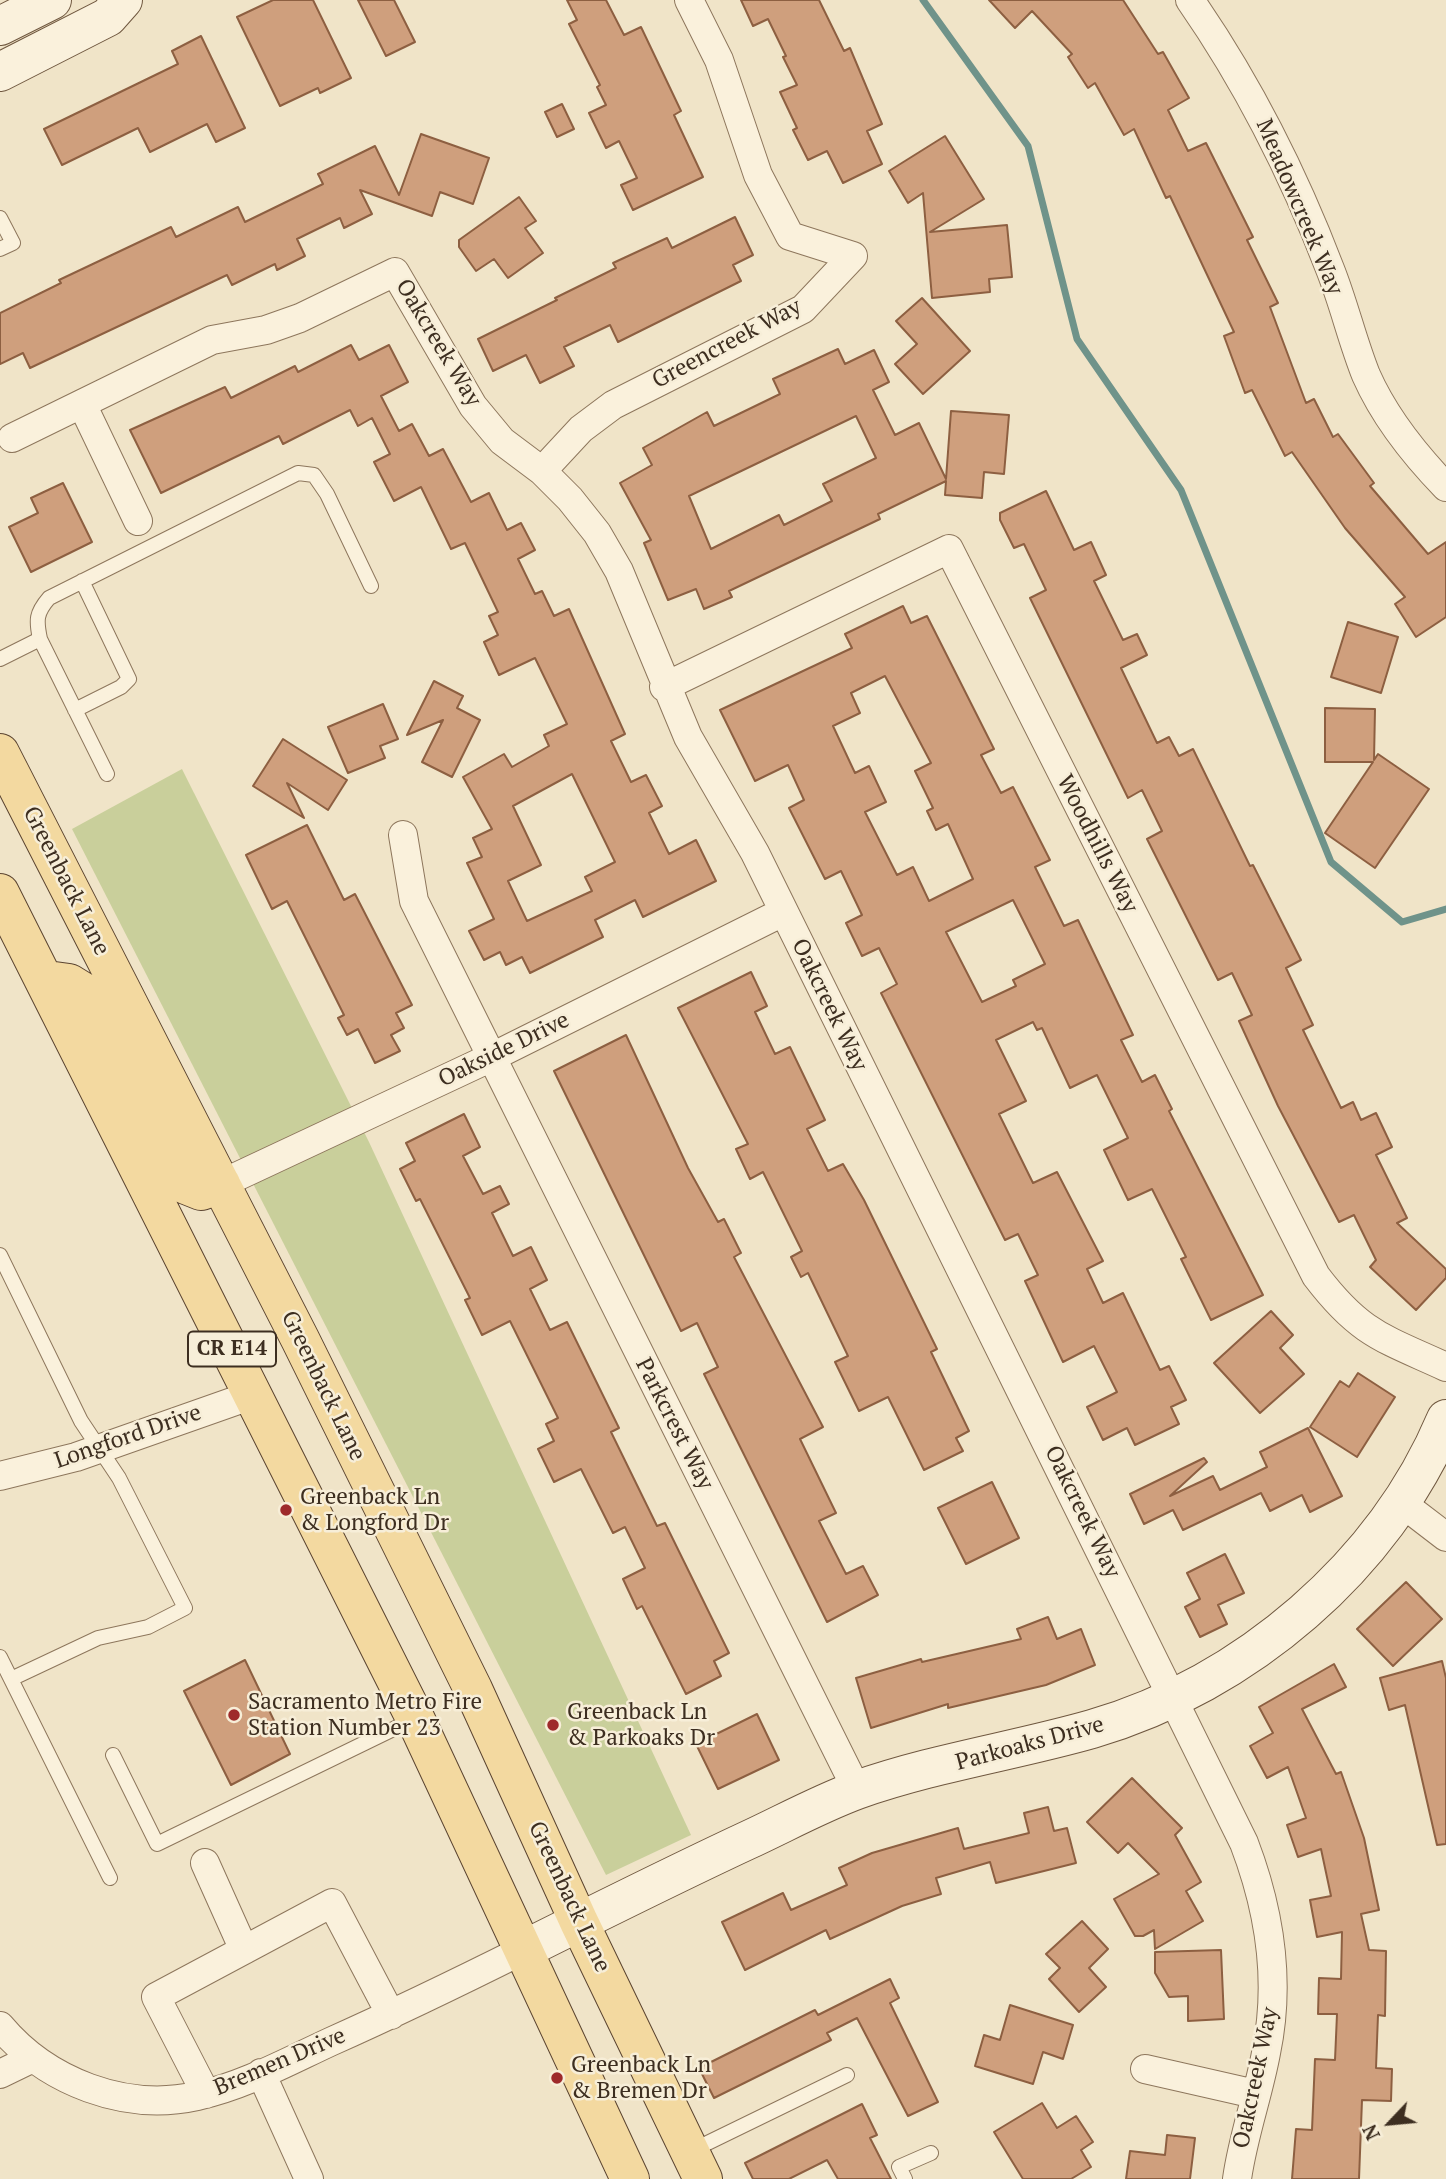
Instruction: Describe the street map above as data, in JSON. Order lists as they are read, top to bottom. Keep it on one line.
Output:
{"streets":{"main road":["Greenback Lane","CR E14"],"street":["Meadowcreek Way","Oakcreek Way","Greencreek Way","Woodhills Way","Oakside Drive","Parkcrest Way","Longford Drive","Parkoaks Drive","Bremen Drive"]},"crossings":[["Oakcreek Way","Greencreek Way"],["Oakcreek Way","Woodhills Way"],["Oakcreek Way","Oakside Drive"],["Oakcreek Way","Parkoaks Drive"],["Greenback Lane","Oakside Drive"],["Greenback Lane","Parkoaks Drive"],["Oakside Drive","Parkcrest Way"],["CR E14","Longford Drive"],["CR E14","Parkoaks Drive"],["CR E14","Bremen Drive"],["Parkcrest Way","Parkoaks Drive"],["Parkoaks Drive","Bremen Drive"]],"places":["Greenback Ln & Longford Dr","Sacramento Metro Fire Station Number 23","Greenback Ln & Parkoaks Dr","Greenback Ln & Bremen Dr"],"north":"bottom left"}
